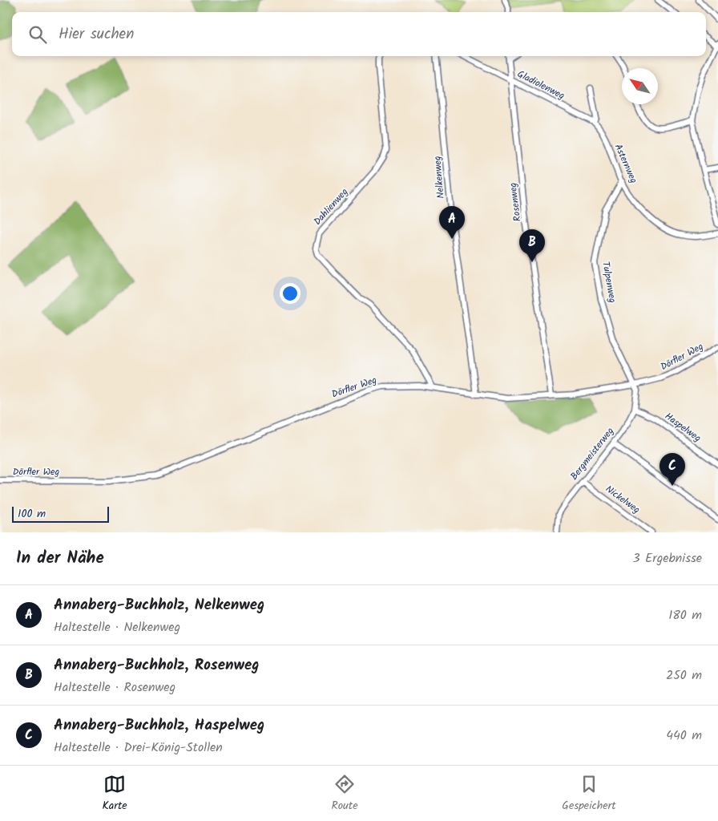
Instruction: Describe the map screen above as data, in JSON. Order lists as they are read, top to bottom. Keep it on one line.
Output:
{"streets":{"street":["Gladiolenweg","Asternweg","Nelkenweg","Rosenweg","Dahlienweg","Tulpenweg","Dörfler Weg","Haspelweg","Bergmeisterweg","Nickelweg"]},"crossings":[["Gladiolenweg","Asternweg"],["Gladiolenweg","Rosenweg"],["Asternweg","Tulpenweg"],["Nelkenweg","Dörfler Weg"],["Rosenweg","Dörfler Weg"],["Dahlienweg","Dörfler Weg"],["Tulpenweg","Dörfler Weg"],["Tulpenweg","Bergmeisterweg"],["Dörfler Weg","Bergmeisterweg"],["Haspelweg","Bergmeisterweg"],["Bergmeisterweg","Nickelweg"]],"scale_bar":"100 m","north":"top left","page":{"search":"Hier suchen","pins":["A","B","C"],"scale":"100 m","heading":["In der Nähe","3 Ergebnisse"],"list":[{"mark":"A","name":"Annaberg-Buchholz, Nelkenweg","note":"Haltestelle · Nelkenweg","value":"180 m"},{"mark":"B","name":"Annaberg-Buchholz, Rosenweg","note":"Haltestelle · Rosenweg","value":"250 m"},{"mark":"C","name":"Annaberg-Buchholz, Haspelweg","note":"Haltestelle · Drei-König-Stollen","value":"440 m"}],"nav":["Karte","Route","Gespeichert"]}}
